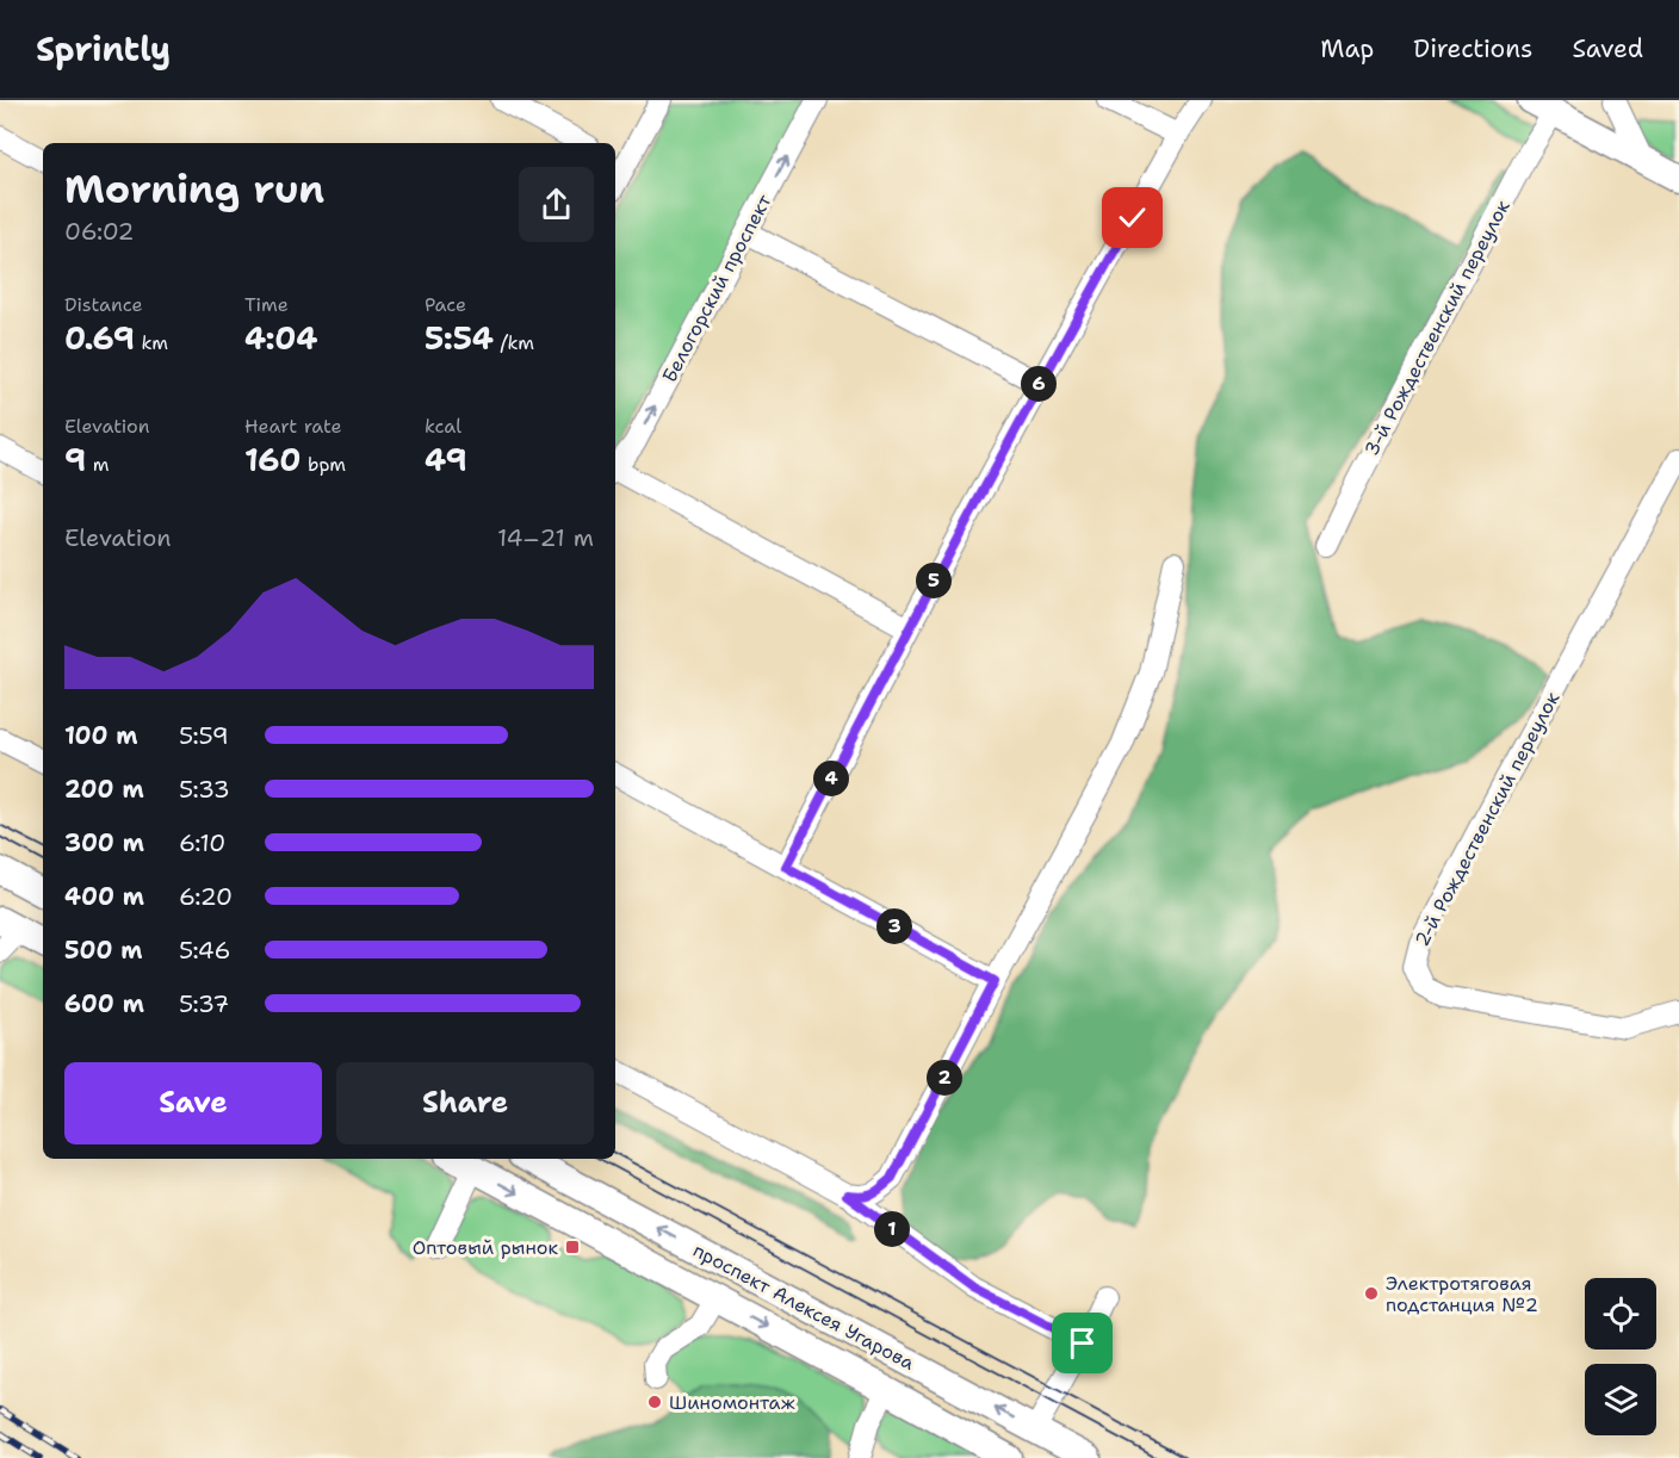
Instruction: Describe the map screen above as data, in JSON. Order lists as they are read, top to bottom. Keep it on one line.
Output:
{"streets":{"main road":["проспект Алексея Угарова"],"street":["Белогорский проспект","3-й Рождественский переулок","2-й Рождественский переулок"]},"one_way":["Белогорский проспект"],"places":{"transit":["Оптовый рынок"],"other":["Электротяговая подстанция №2","Шиномонтаж"]},"page":{"header":"Sprintly","nav":["Map","Directions","Saved"],"heading":["Morning run","06:02"],"stats":[["Distance","0.69 km"],["Time","4:04"],["Pace","5:54 /km"],["Elevation","9 m"],["Heart rate","160 bpm"],["kcal","49"]],"pins":["6","5","4","3","2","1"],"chart":["Elevation","14–21 m"],"list":[{"name":"100 m","note":"5:59"},{"name":"200 m","note":"5:33"},{"name":"300 m","note":"6:10"},{"name":"400 m","note":"6:20"},{"name":"500 m","note":"5:46"},{"name":"600 m","note":"5:37"}],"buttons":["Save","Share"]}}
